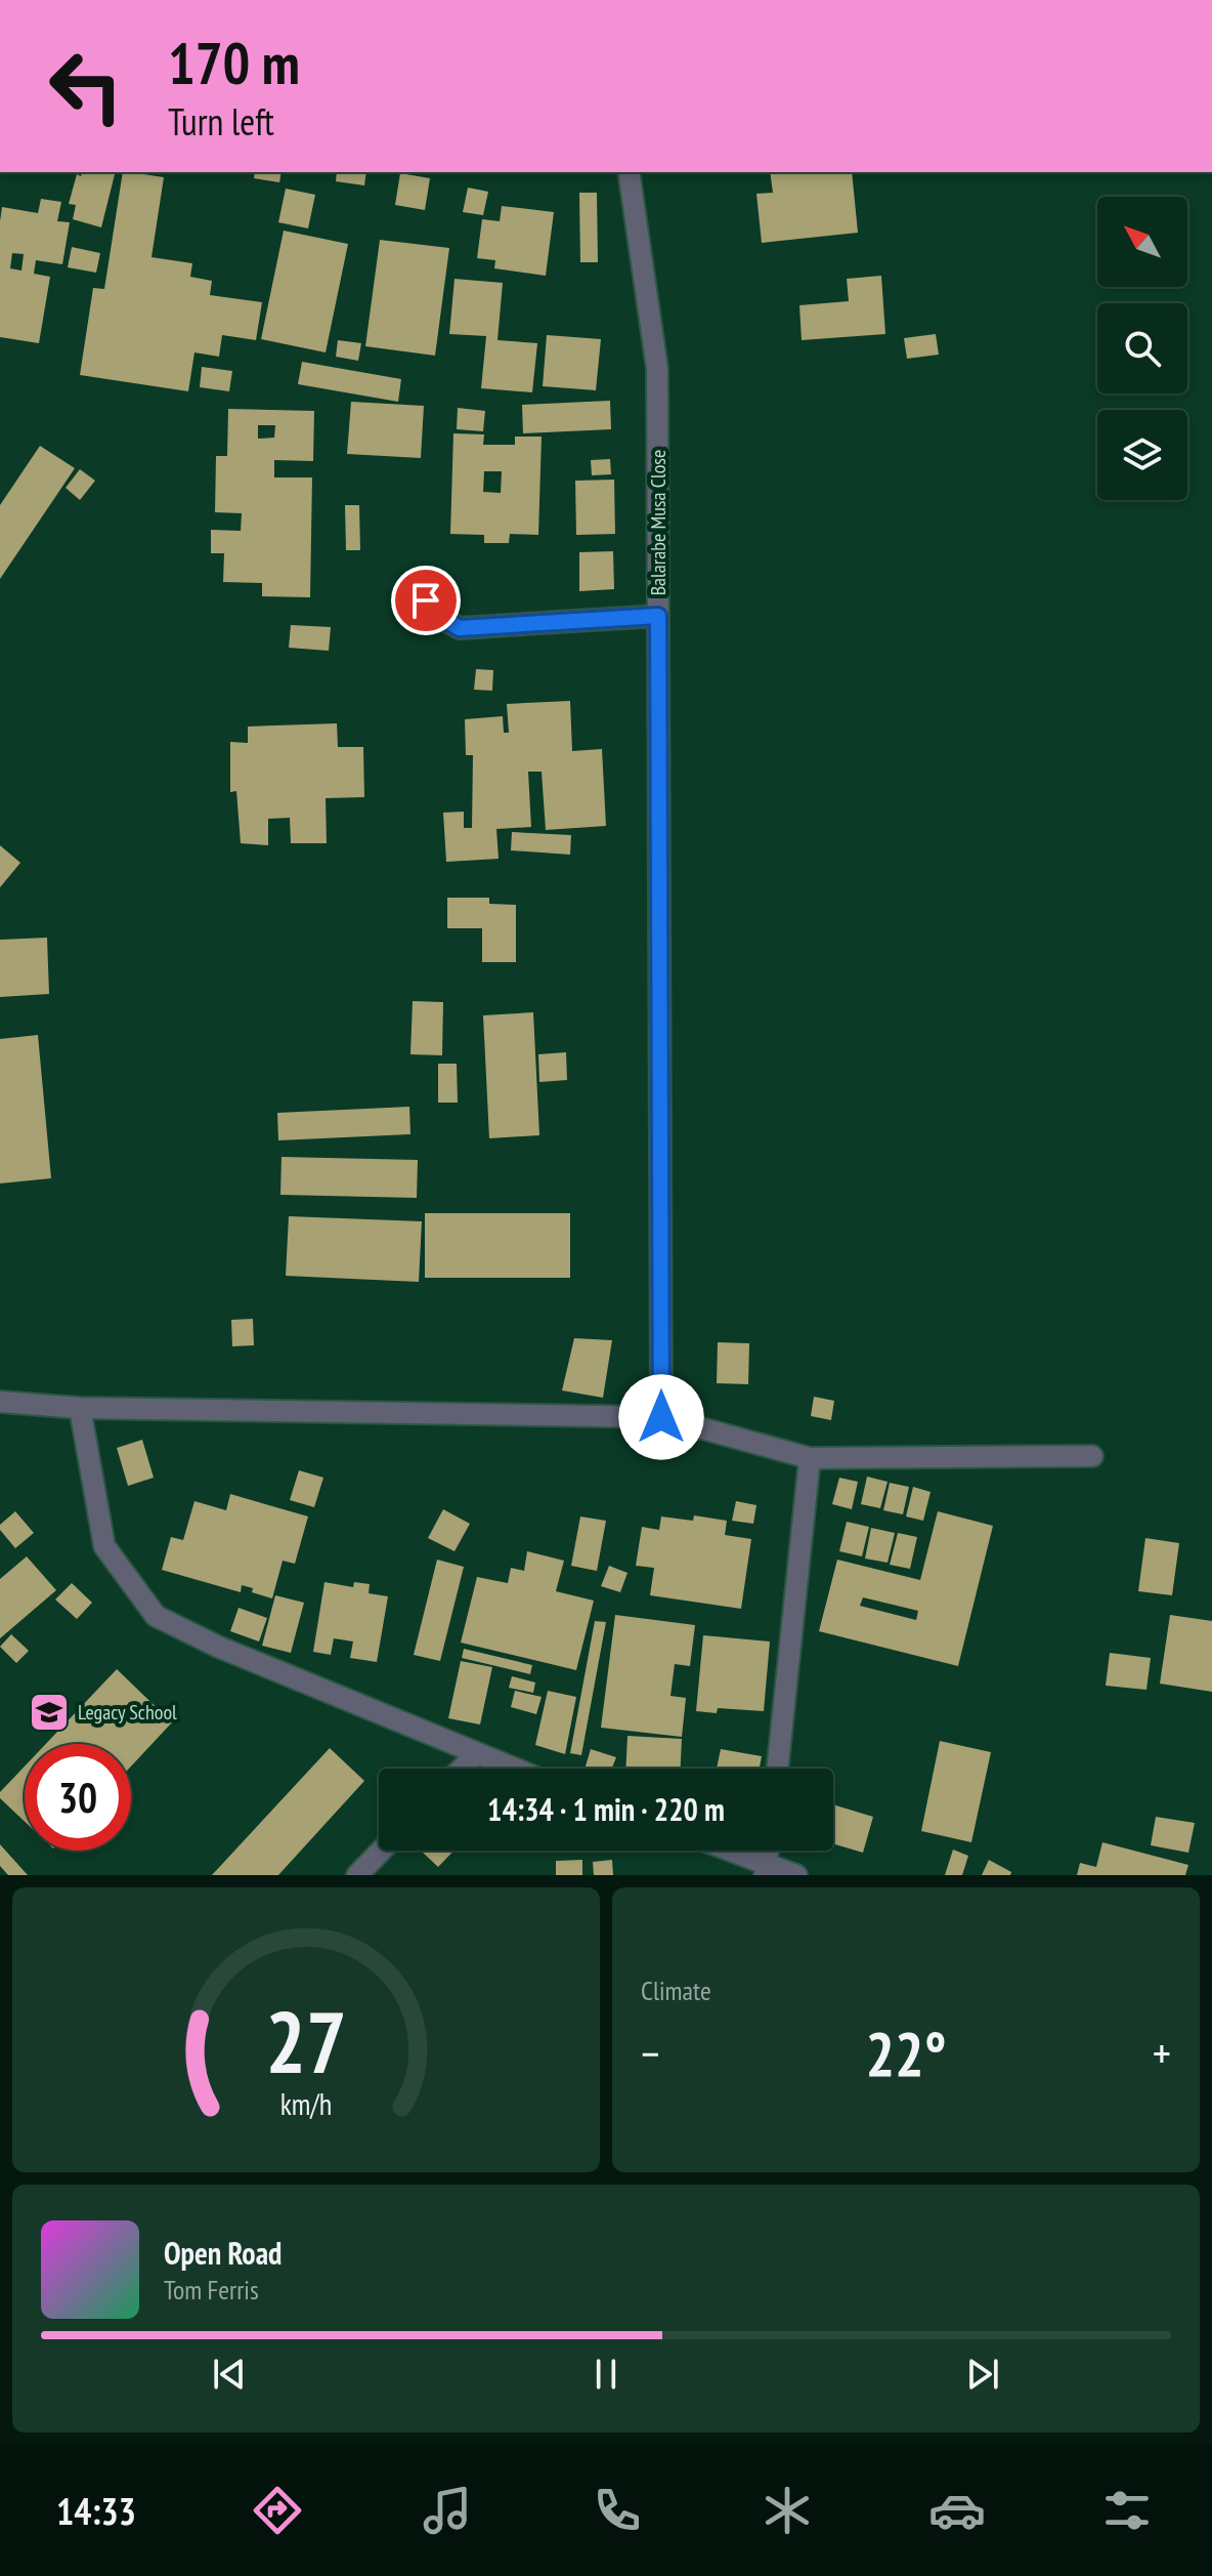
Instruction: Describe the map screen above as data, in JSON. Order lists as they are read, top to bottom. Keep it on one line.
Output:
{"streets":{"street":["Balarabe Musa Close"]},"places":{"school or university":["Legacy School"]},"north":"top left","page":{"turn":["170 m","Turn left"],"limit":"30","trip":"14:34 · 1 min · 220 m","tile":"Climate","heat":["−","22°","+"],"song":["Open Road","Tom Ferris"],"tabs":"14:33","gauge":["27","km/h"]}}
